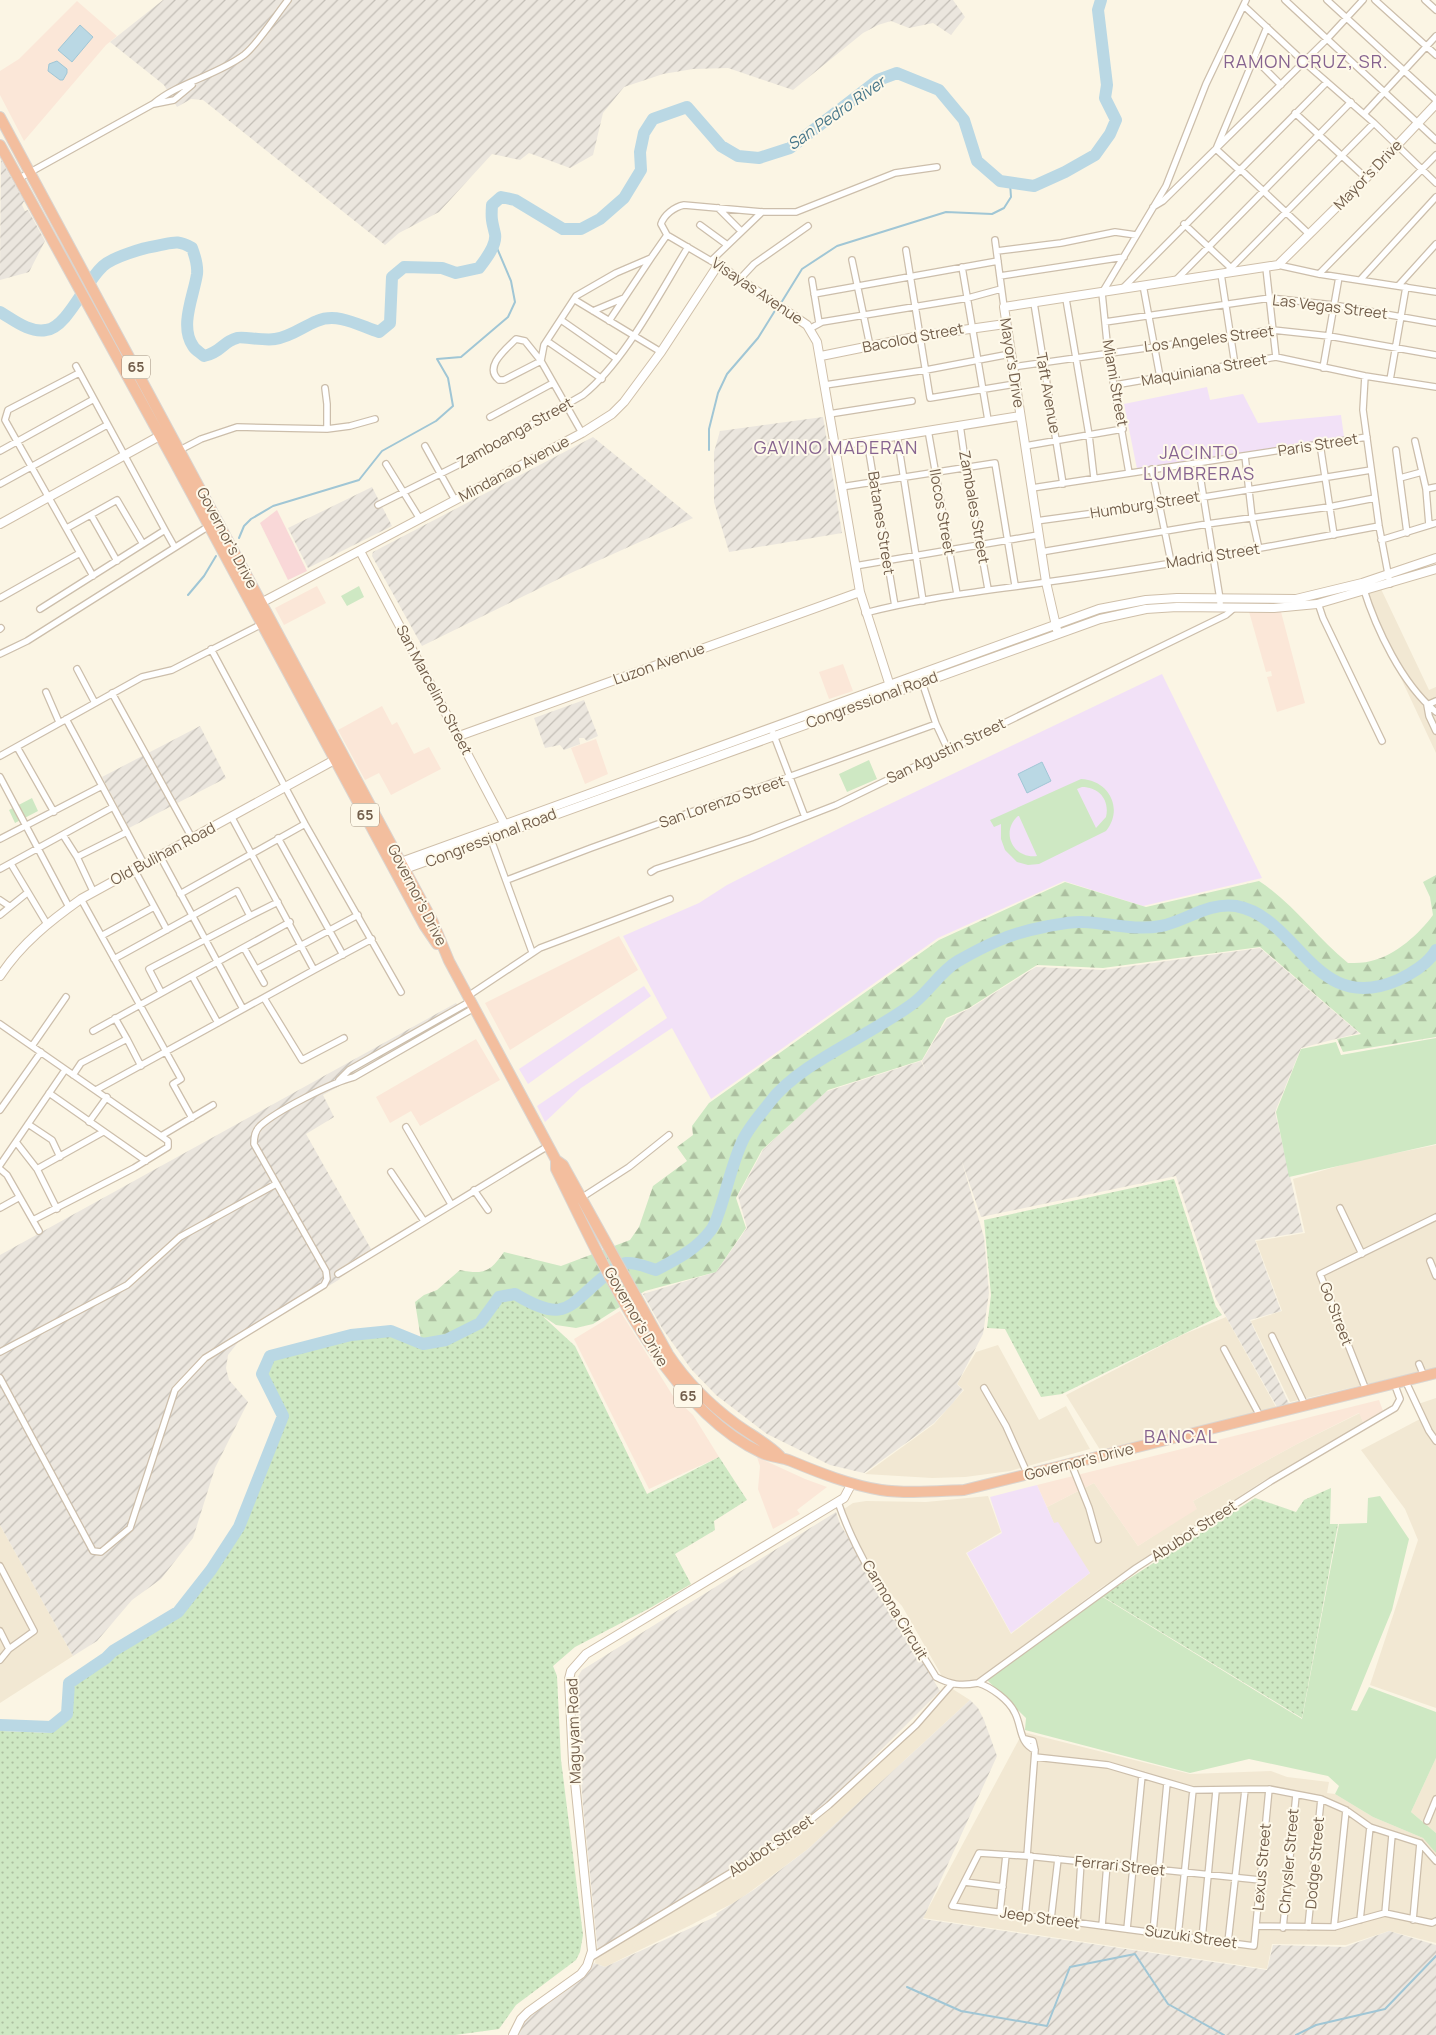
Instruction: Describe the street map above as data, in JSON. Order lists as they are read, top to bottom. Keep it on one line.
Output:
{"streets":{"highway":["65","Governor's Drive"],"street":["Mayor's Drive","Visayas Avenue","Las Vegas Street","Bacolod Street","Los Angeles Street","Maquiniana Street","Miami Street","Taft Avenue","Zamboanga Street","Paris Street","Mindanao Avenue","Humburg Street","Zambales Street","Ilocos Street","Batanes Street","Madrid Street","Luzon Avenue","San Marcelino Street","Congressional Road","San Agustin Street","San Lorenzo Street","Old Bulihan Road","Go Street","Abubot Street","Carmona Circuit","Maguyam Road","Chrysler Street","Dodge Street","Ferrari Street","Lexus Street","Jeep Street","Suzuki Street"]},"crossings":[["Mayor's Drive","Bacolod Street"],["Mayor's Drive","Los Angeles Street"],["Mayor's Drive","Miami Street"],["Mayor's Drive","Taft Avenue"],["Mayor's Drive","Paris Street"],["Mayor's Drive","Humburg Street"],["Mayor's Drive","Madrid Street"],["Mayor's Drive","Congressional Road"],["Visayas Avenue","Bacolod Street"],["Visayas Avenue","Zamboanga Street"],["Visayas Avenue","Mindanao Avenue"],["Visayas Avenue","Luzon Avenue"],["Visayas Avenue","Congressional Road"],["Las Vegas Street","Miami Street"],["Los Angeles Street","Miami Street"],["Los Angeles Street","Taft Avenue"],["Maquiniana Street","Miami Street"],["Miami Street","Paris Street"],["Taft Avenue","Paris Street"],["Mindanao Avenue","Governor's Drive"],["Mindanao Avenue","San Marcelino Street"],["Governor's Drive","Congressional Road"],["Governor's Drive","Old Bulihan Road"],["Governor's Drive","Go Street"],["Governor's Drive","Abubot Street"],["Governor's Drive","Maguyam Road"],["Luzon Avenue","San Marcelino Street"],["San Marcelino Street","Congressional Road"],["Congressional Road","San Agustin Street"],["Abubot Street","Carmona Circuit"],["Abubot Street","Maguyam Road"],["Carmona Circuit","Maguyam Road"],["Ferrari Street","Lexus Street"],["Ferrari Street","Jeep Street"],["Lexus Street","Suzuki Street"],["Jeep Street","Suzuki Street"]],"districts":["RAMON CRUZ, SR.","GAVINO MADERAN","JACINTO LUMBRERAS","BANCAL"],"water":["San Pedro River"]}
